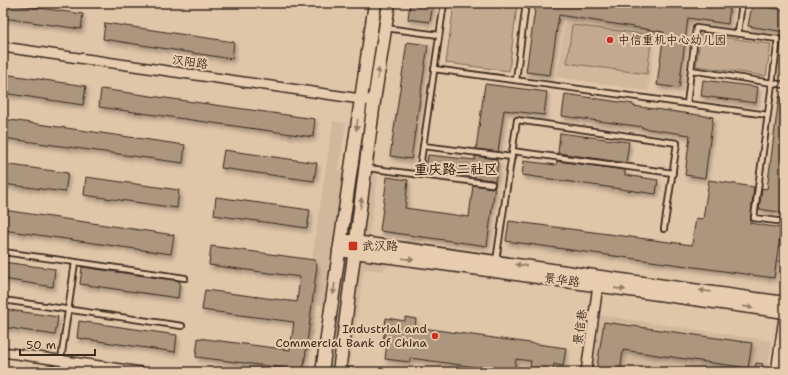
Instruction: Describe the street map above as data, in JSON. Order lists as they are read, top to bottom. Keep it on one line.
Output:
{"streets":{"main road":["景华路"],"street":["汉阳路","景信巷"]},"crossings":[["景华路","景信巷"]],"districts":["重庆路二社区"],"places":{"other":["中信重机中心幼儿园","Industrial and Commercial Bank of China"],"transit":["武汉路"]},"scale_bar":"50 m"}
